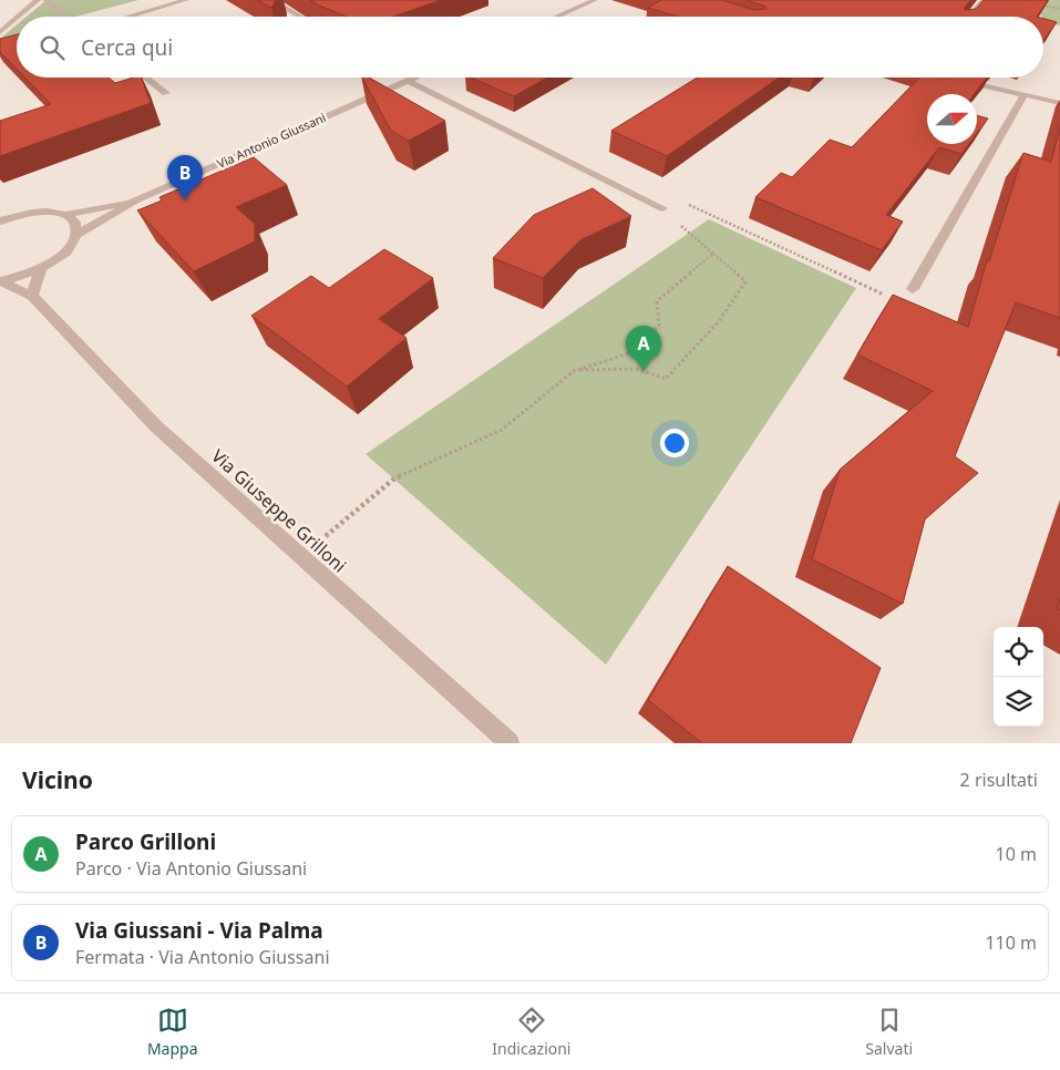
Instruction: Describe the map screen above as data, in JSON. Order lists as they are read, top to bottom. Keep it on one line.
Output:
{"streets":{"street":["Via Antonio Giussani","Via Giuseppe Grilloni"]},"crossings":[["Via Antonio Giussani","Via Giuseppe Grilloni"]],"north":"right","page":{"search":"Cerca qui","pins":["B","A"],"heading":["Vicino","2 risultati"],"list":[{"mark":"A","name":"Parco Grilloni","note":"Parco · Via Antonio Giussani","value":"10 m"},{"mark":"B","name":"Via Giussani - Via Palma","note":"Fermata · Via Antonio Giussani","value":"110 m"}],"nav":["Mappa","Indicazioni","Salvati"]}}
